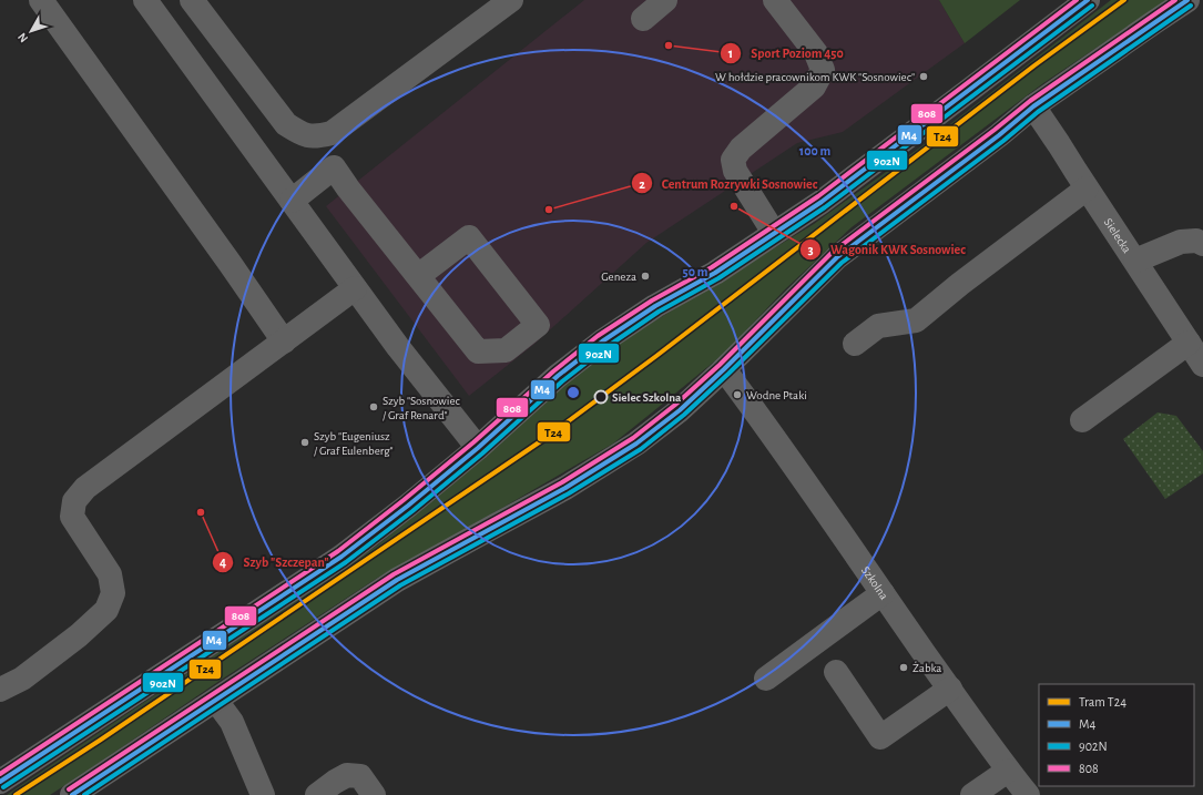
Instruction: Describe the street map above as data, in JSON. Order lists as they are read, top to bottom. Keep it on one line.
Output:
{"streets":{"street":["Sielecka","Szkolna"]},"places":["Sport Poziom 450","W hołdzie pracownikom KWK \"Sosnowiec\"","Wagonik KWK Sosnowiec","Centrum Rozrywki Sosnowiec","Geneza","Wodne Ptaki","Sielec Szkolna","Szyb \"Sosnowiec / Graf Renard\"","Szyb \"Eugeniusz / Graf Eulenberg\"","Szyb \"Szczepan\"","Żabka"],"lines":["tram line T24","transit line M4","transit line 808","transit line 902N"],"legend":["Tram T24","M4","902N","808"],"north":"bottom left","rings":["100 m","50 m"]}
